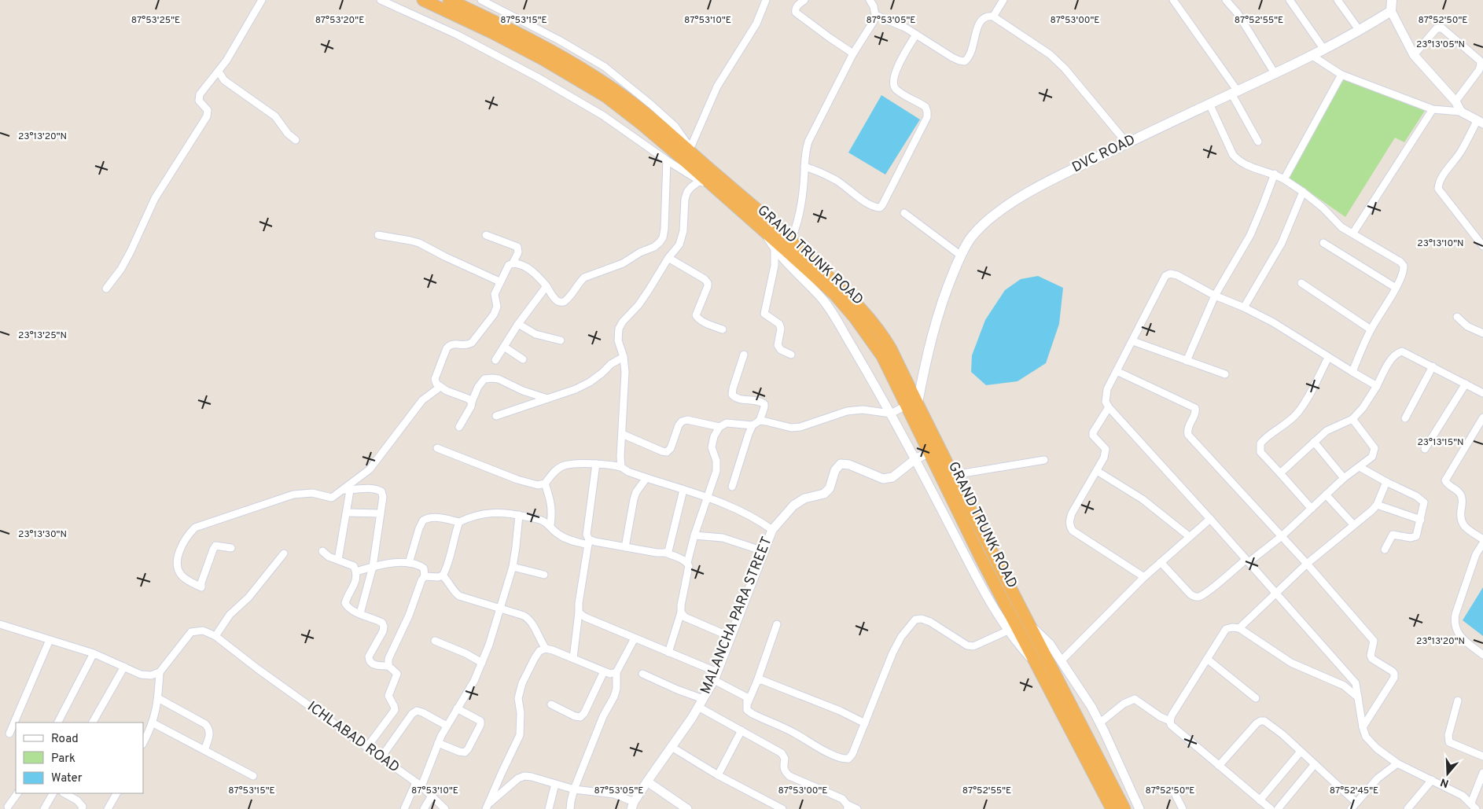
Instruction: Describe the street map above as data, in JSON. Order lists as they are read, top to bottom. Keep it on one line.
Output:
{"streets":{"highway":["GRAND TRUNK ROAD"],"main road":["DVC ROAD"],"street":["MALANCHA PARA STREET","ICHLABAD ROAD"]},"crossings":[["DVC ROAD","GRAND TRUNK ROAD"],["GRAND TRUNK ROAD","MALANCHA PARA STREET"]],"legend":["Road","Park","Water"],"north":"bottom","coordinates":["87°53'20\"E","87°53'15\"E","87°53'10\"E","87°53'05\"E","87°53'00\"E","87°52'50\"E","87°53'25\"E","87°52'55\"E","23°13'05\"N","23°13'20\"N","23°13'10\"N","23°13'25\"N","23°13'15\"N","23°13'30\"N","87°52'45\"E"]}
